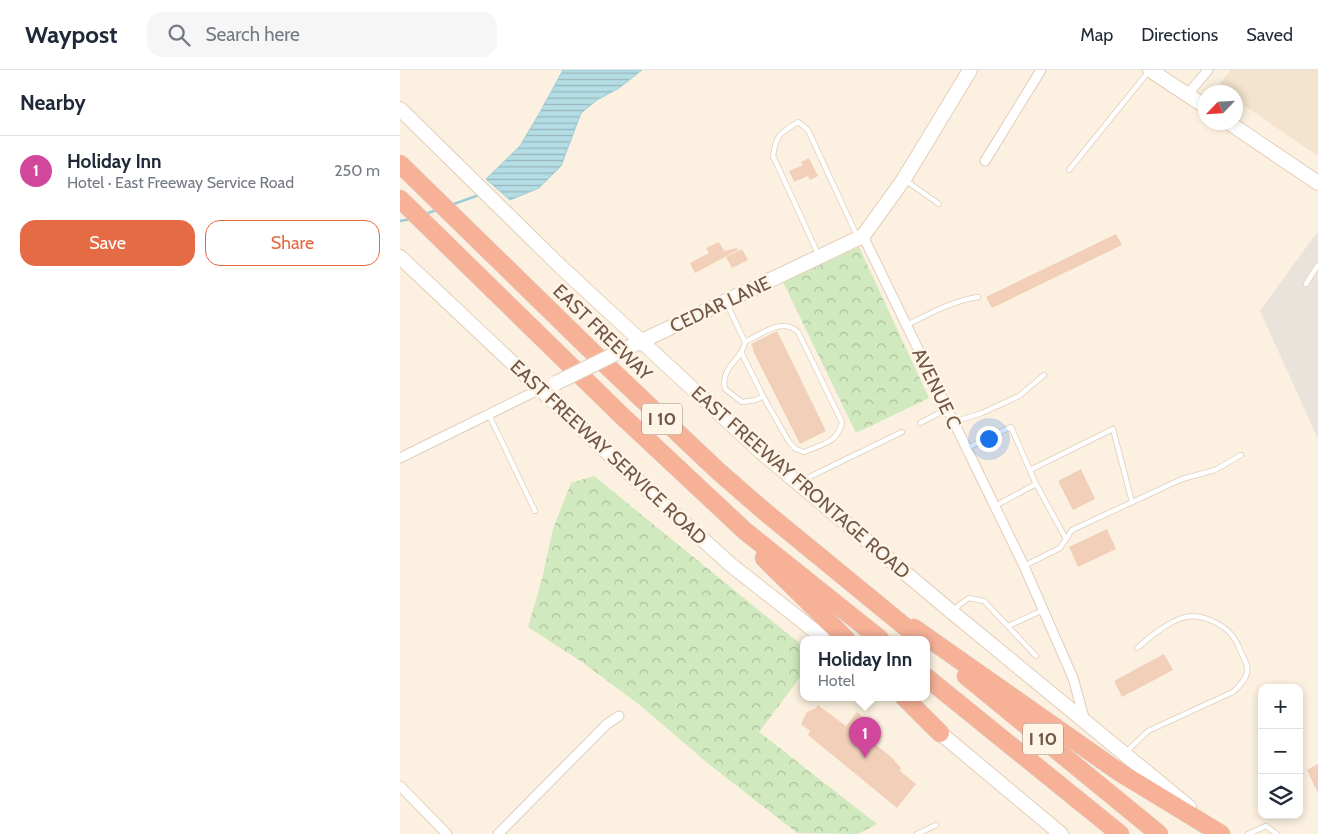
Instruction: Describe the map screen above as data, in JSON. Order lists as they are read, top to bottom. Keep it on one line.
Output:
{"streets":{"highway":["EAST FREEWAY","I 10"],"main road":["CEDAR LANE","EAST FREEWAY SERVICE ROAD","EAST FREEWAY FRONTAGE ROAD"],"street":["AVENUE C"]},"crossings":[["CEDAR LANE","AVENUE C"],["CEDAR LANE","EAST FREEWAY SERVICE ROAD"],["CEDAR LANE","EAST FREEWAY FRONTAGE ROAD"],["AVENUE C","EAST FREEWAY FRONTAGE ROAD"]],"north":"bottom left","page":{"header":"Waypost","search":"Search here","nav":["Map","Directions","Saved"],"heading":"Nearby","list":[{"mark":"1","name":"Holiday Inn","note":"Hotel · East Freeway Service Road","value":"250 m"}],"buttons":["Save","Share"],"popup":["Holiday Inn","Hotel"],"map_buttons":["+","−"],"pins":"1"}}
